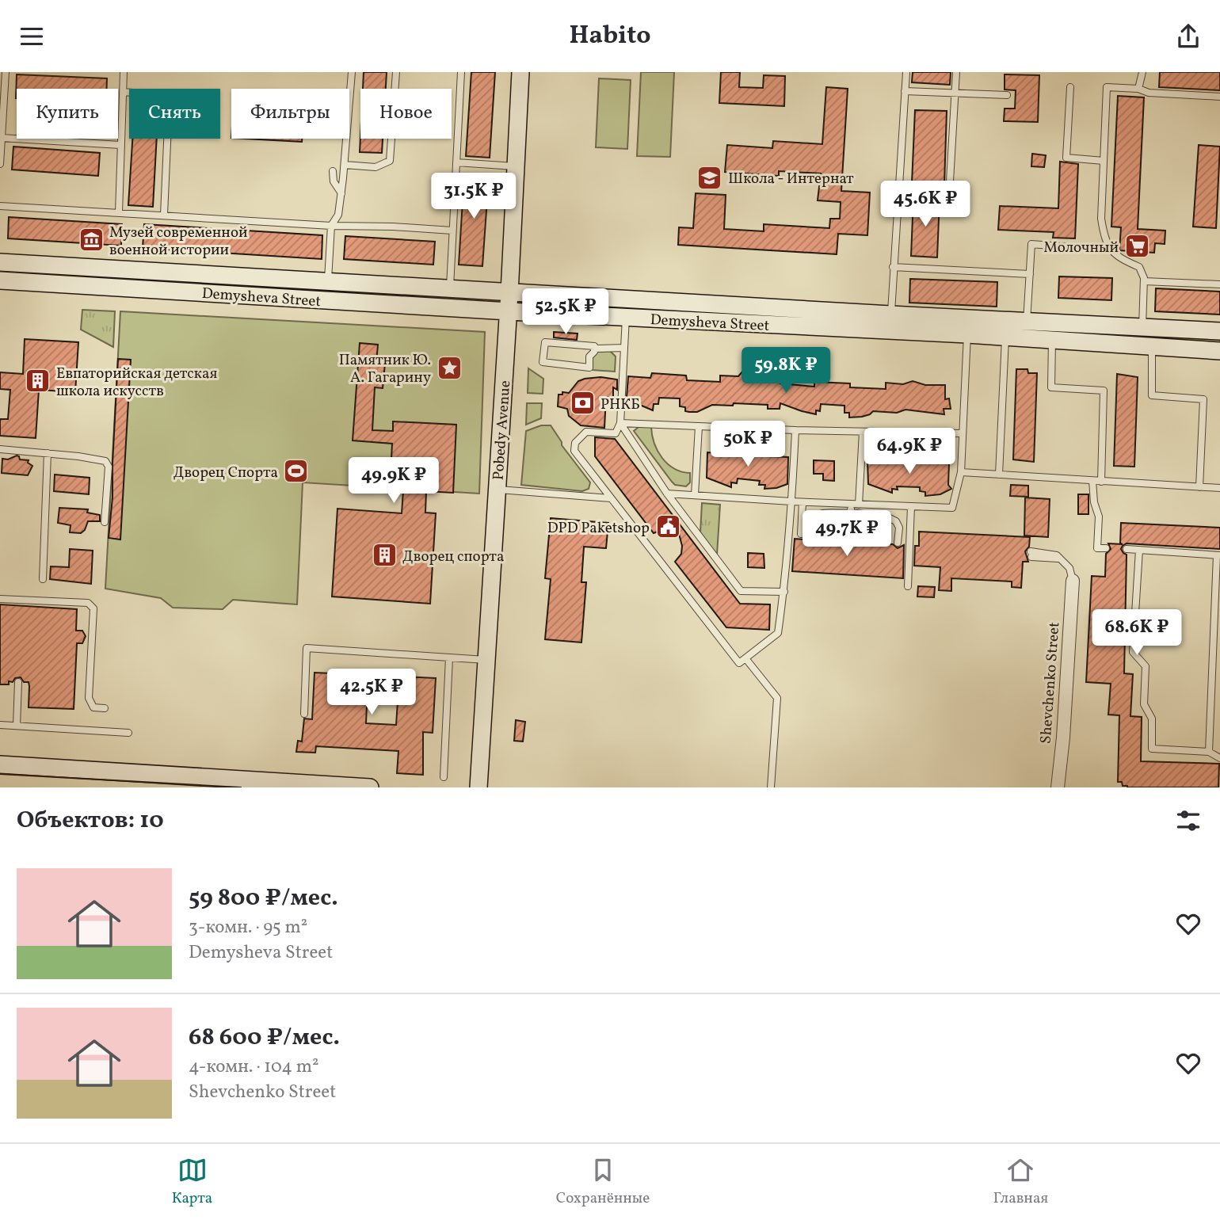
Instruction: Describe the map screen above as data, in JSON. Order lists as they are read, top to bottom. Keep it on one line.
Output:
{"streets":{"street":["Demysheva Street","Pobedy Avenue","Shevchenko Street"]},"crossings":[["Demysheva Street","Pobedy Avenue"]],"places":{"school or university":["Школа - Интернат"],"museum":["Музей современной военной истории"],"supermarket":["Молочный"],"place":["Памятник Ю. А. Гагарину"],"building":["Евпаторийская детская школа искусств","Дворец спорта"],"bank":["РНКБ"],"sports":["Дворец Спорта"],"public building":["DPD Paketshop"]},"page":{"header":"Habito","chip":["Купить","Снять","Фильтры","Новое"],"price":["31.5K ₽","45.6K ₽","52.5K ₽","59.8K ₽","50K ₽","64.9K ₽","49.9K ₽","49.7K ₽","68.6K ₽","42.5K ₽"],"heading":"Объектов: 10","list":[{"name":"59 800 ₽/мес.","note":"3-комн. · 95 m² · Demysheva Street"},{"name":"68 600 ₽/мес.","note":"4-комн. · 104 m² · Shevchenko Street"}],"tabs":["Карта","Сохранённые","Главная"]}}
